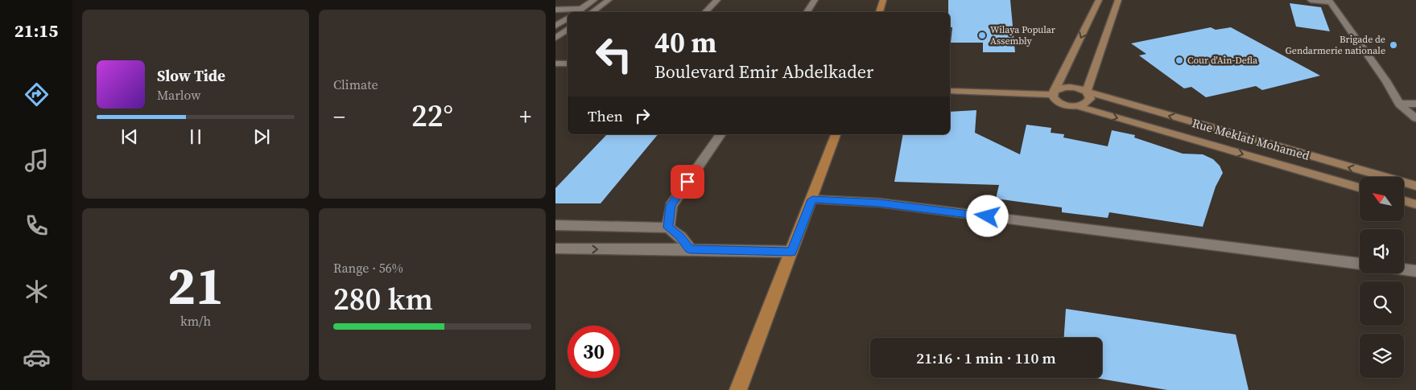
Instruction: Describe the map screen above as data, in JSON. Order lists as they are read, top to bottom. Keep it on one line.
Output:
{"streets":{"street":["Rue Meklati Mohamed"]},"places":["Wilaya Popular Assembly","Brigade de Gendarmerie nationale","Cour d'Ain-Defla"],"north":"top left","page":{"tabs":"21:15","tile":["Climate",["21","km/h"],["Range · 56%","280 km"]],"turn":["40 m","Boulevard Emir Abdelkader"],"song":["Slow Tide","Marlow"],"then":"Then","heat":["−","22°","+"],"limit":"30","trip":"21:16 · 1 min · 110 m"}}
